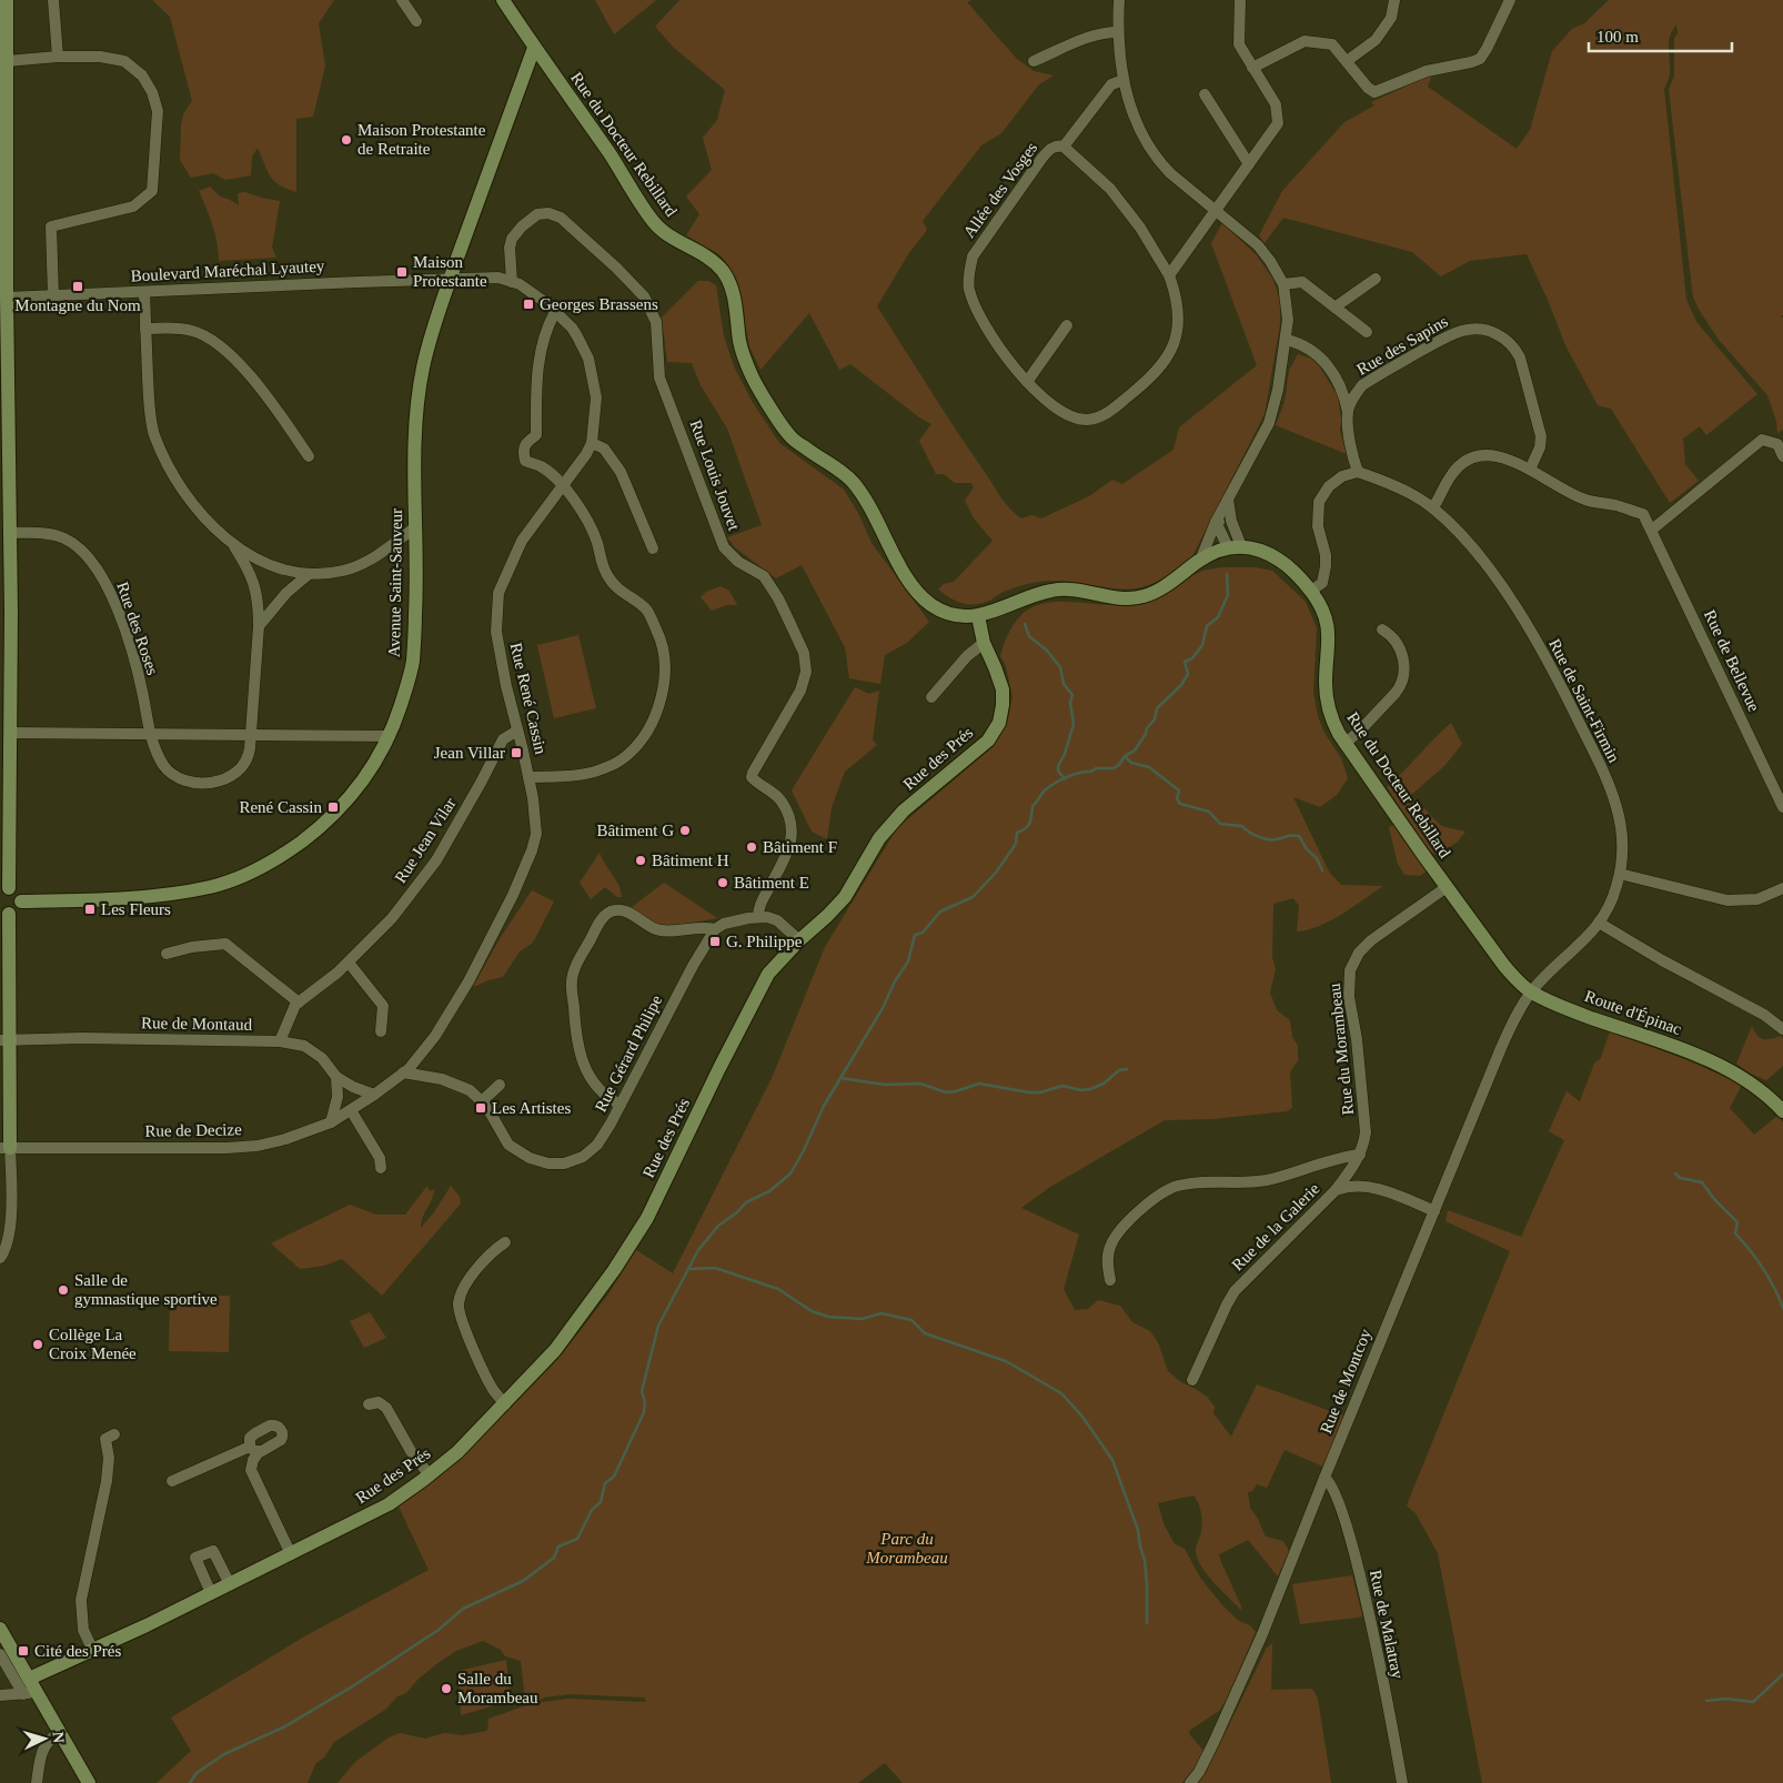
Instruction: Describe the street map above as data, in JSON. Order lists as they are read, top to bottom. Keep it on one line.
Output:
{"streets":{"street":["Rue du Docteur Rebillard","Allée des Vosges","Boulevard Maréchal Lyautey","Rue des Sapins","Rue Louis Jouvet","Avenue Saint-Sauveur","Rue des Roses","Rue de Bellevue","Rue René Cassin","Rue de Saint-Firmin","Rue des Prés","Rue Jean Vilar","Route d'Épinac","Rue de Montaud","Rue du Morambeau","Rue Gérard Philipe","Rue de Decize","Rue de la Galerie","Rue de Montcoy","Rue de Malatray"]},"crossings":[["Rue du Docteur Rebillard","Avenue Saint-Sauveur"],["Rue du Docteur Rebillard","Rue des Prés"],["Rue du Docteur Rebillard","Route d'Épinac"],["Rue du Docteur Rebillard","Rue du Morambeau"],["Boulevard Maréchal Lyautey","Avenue Saint-Sauveur"],["Boulevard Maréchal Lyautey","Rue René Cassin"],["Rue Louis Jouvet","Rue René Cassin"],["Avenue Saint-Sauveur","Rue René Cassin"],["Rue René Cassin","Rue Jean Vilar"],["Rue René Cassin","Rue de Montaud"],["Rue René Cassin","Rue Gérard Philipe"],["Rue René Cassin","Rue de Decize"],["Rue de Saint-Firmin","Route d'Épinac"],["Rue de Saint-Firmin","Rue de Montcoy"],["Rue Jean Vilar","Rue de Montaud"],["Route d'Épinac","Rue de Montcoy"],["Rue de Montaud","Rue de Decize"],["Rue du Morambeau","Rue de la Galerie"],["Rue de la Galerie","Rue de Montcoy"],["Rue de Montcoy","Rue de Malatray"]],"parks":["Parc du Morambeau"],"places":{"other":["Maison Protestante de Retraite","Bâtiment G","Bâtiment F","Bâtiment H","Bâtiment E","Salle de gymnastique sportive","Collège La Croix Menée","Salle du Morambeau"],"transit":["Maison Protestante","Montagne du Nom","Georges Brassens","Jean Villar","René Cassin","Les Fleurs","G. Philippe","Les Artistes","Cité des Prés"]},"scale_bar":"100 m","north":"right"}
